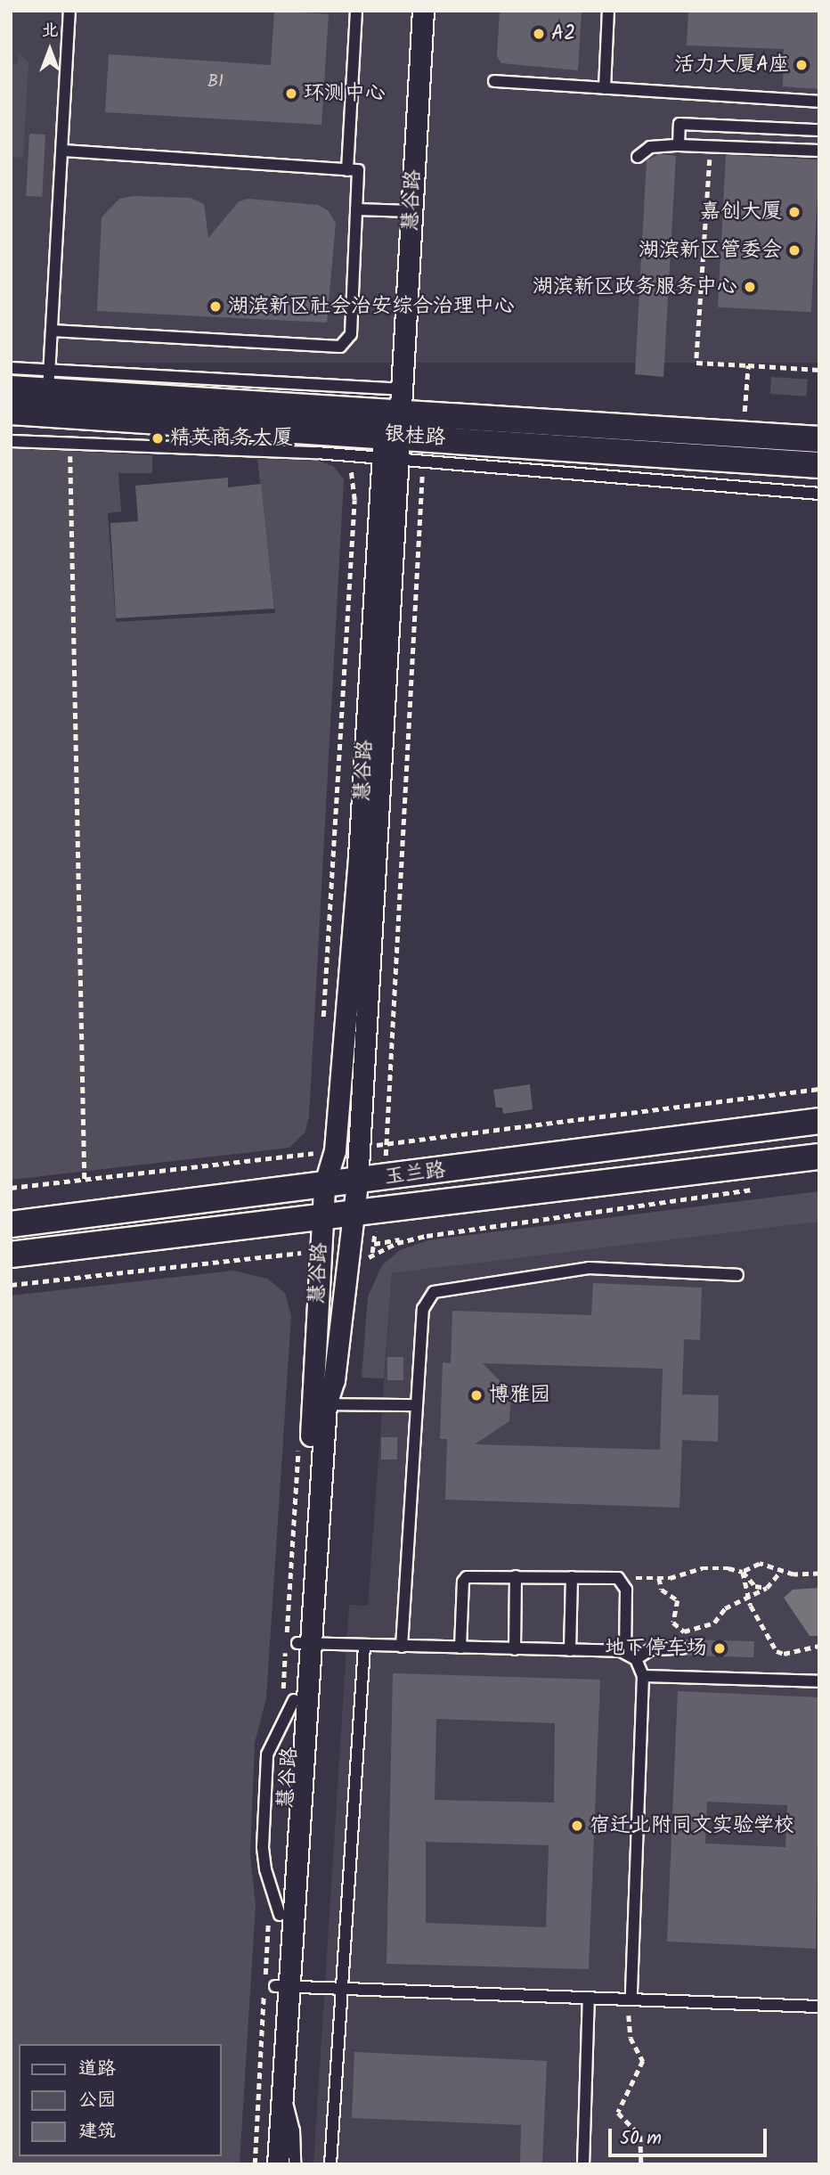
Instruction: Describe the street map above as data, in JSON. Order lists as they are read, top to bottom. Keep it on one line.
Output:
{"streets":{"street":["慧谷路","银桂路","玉兰路"]},"crossings":[["慧谷路","银桂路"],["慧谷路","玉兰路"]],"places":["A2","活力大厦A座","环测中心","嘉创大厦","湖滨新区管委会","湖滨新区政务服务中心","湖滨新区社会治安综合治理中心","精英商务大厦","博雅园","地下停车场","宿迁北附同文实验学校"],"house_numbers":["B1"],"legend":["道路","公园","建筑"],"scale_bar":"50 m","north":"top"}
